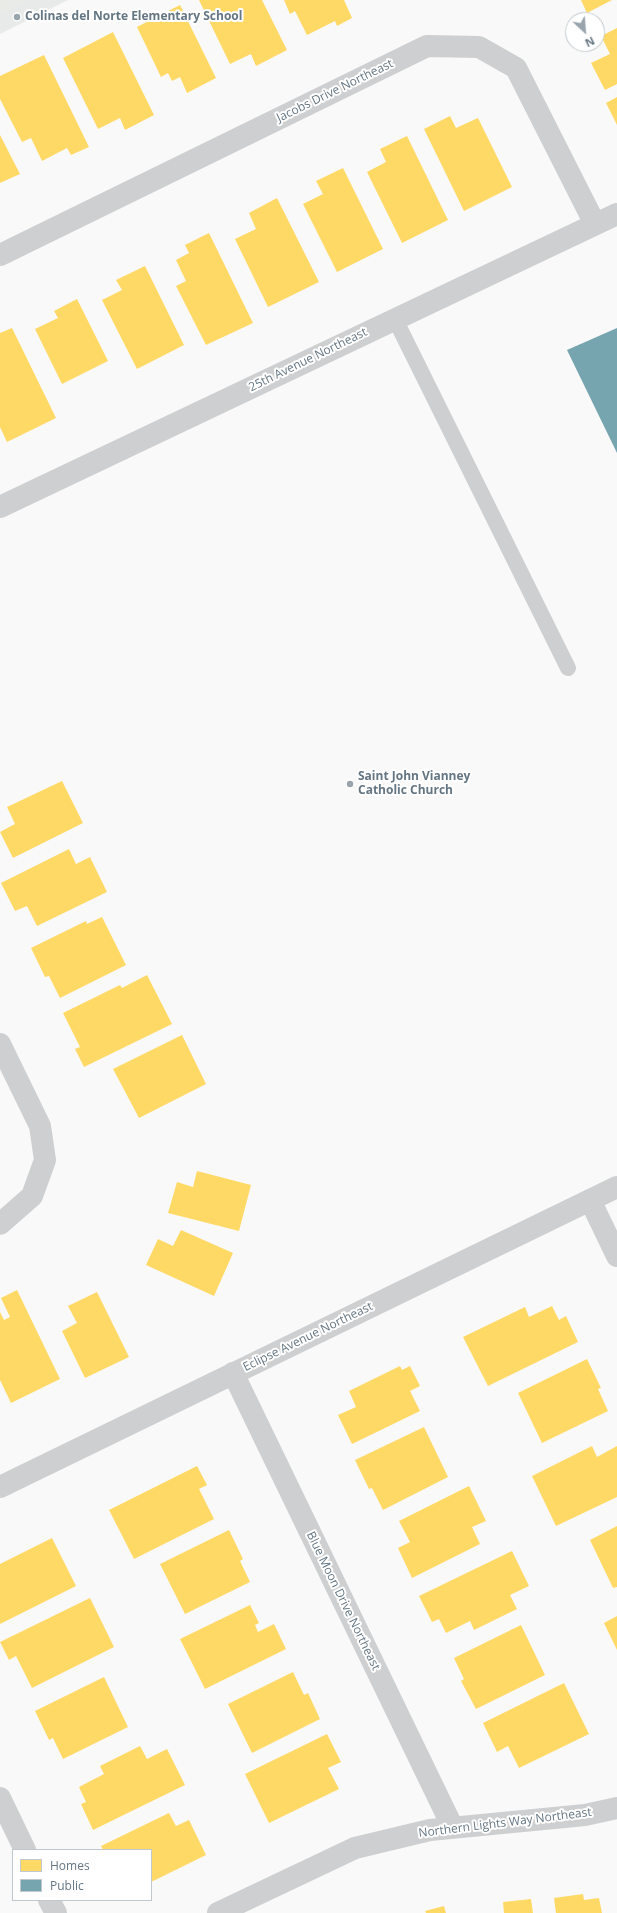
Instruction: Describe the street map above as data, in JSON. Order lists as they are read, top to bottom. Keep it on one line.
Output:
{"streets":{"street":["Jacobs Drive Northeast","25th Avenue Northeast","Eclipse Avenue Northeast","Blue Moon Drive Northeast","Northern Lights Way Northeast"]},"crossings":[["Jacobs Drive Northeast","25th Avenue Northeast"],["Eclipse Avenue Northeast","Blue Moon Drive Northeast"],["Blue Moon Drive Northeast","Northern Lights Way Northeast"]],"places":["Colinas del Norte Elementary School","Saint John Vianney Catholic Church"],"legend":["Homes","Public"],"north":"bottom right"}
